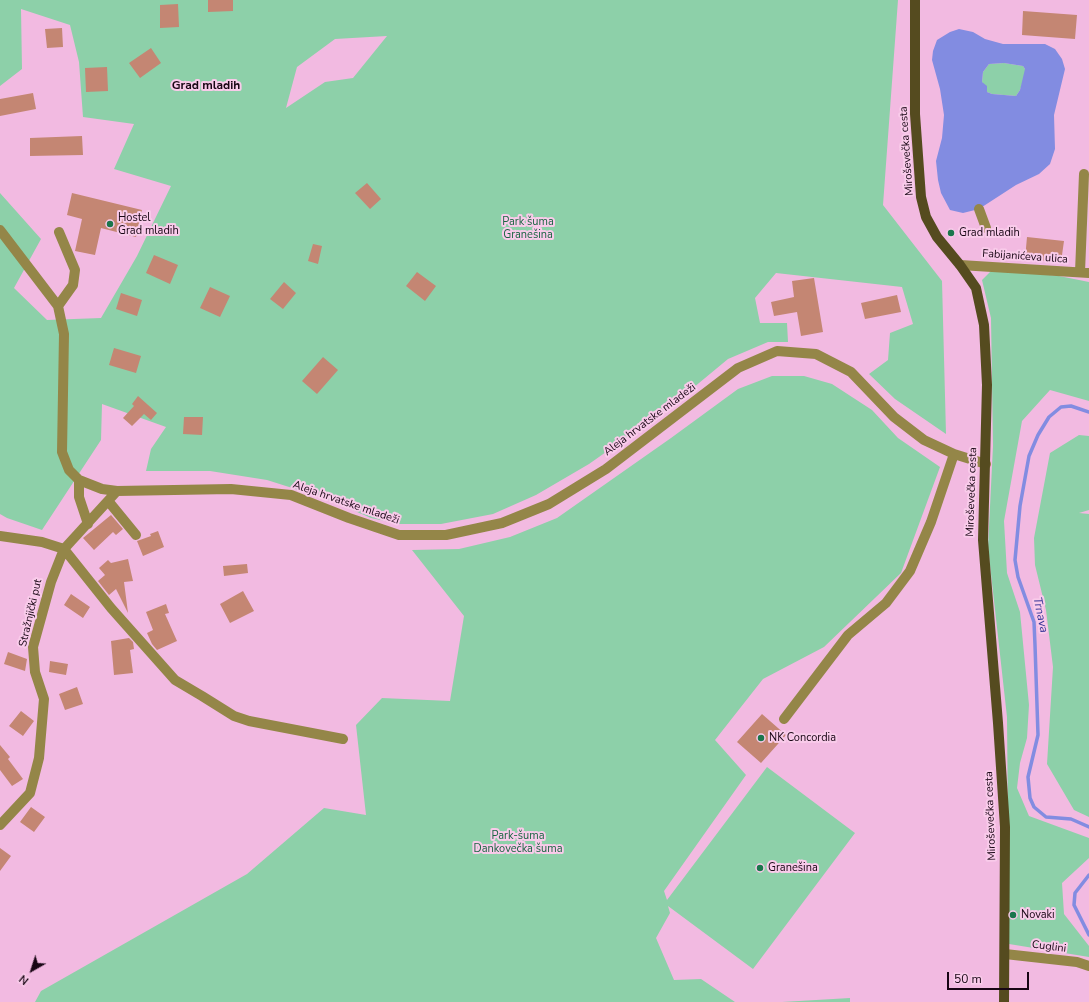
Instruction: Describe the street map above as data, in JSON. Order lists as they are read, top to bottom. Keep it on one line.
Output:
{"streets":{"main road":["Miroševečka cesta"],"street":["Fabijanićeva ulica","Aleja hrvatske mladeži","Stražnjički put","Cuglini"]},"crossings":[["Miroševečka cesta","Fabijanićeva ulica"],["Miroševečka cesta","Aleja hrvatske mladeži"],["Miroševečka cesta","Cuglini"],["Aleja hrvatske mladeži","Stražnjički put"]],"districts":["Grad mladih"],"water":["Trnava"],"parks":["Park šuma Granešina","Park-šuma Dankovečka šuma"],"places":["Hostel Grad mladih","Grad mladih","NK Concordia","Granešina","Novaki"],"scale_bar":"50 m","north":"bottom left"}
